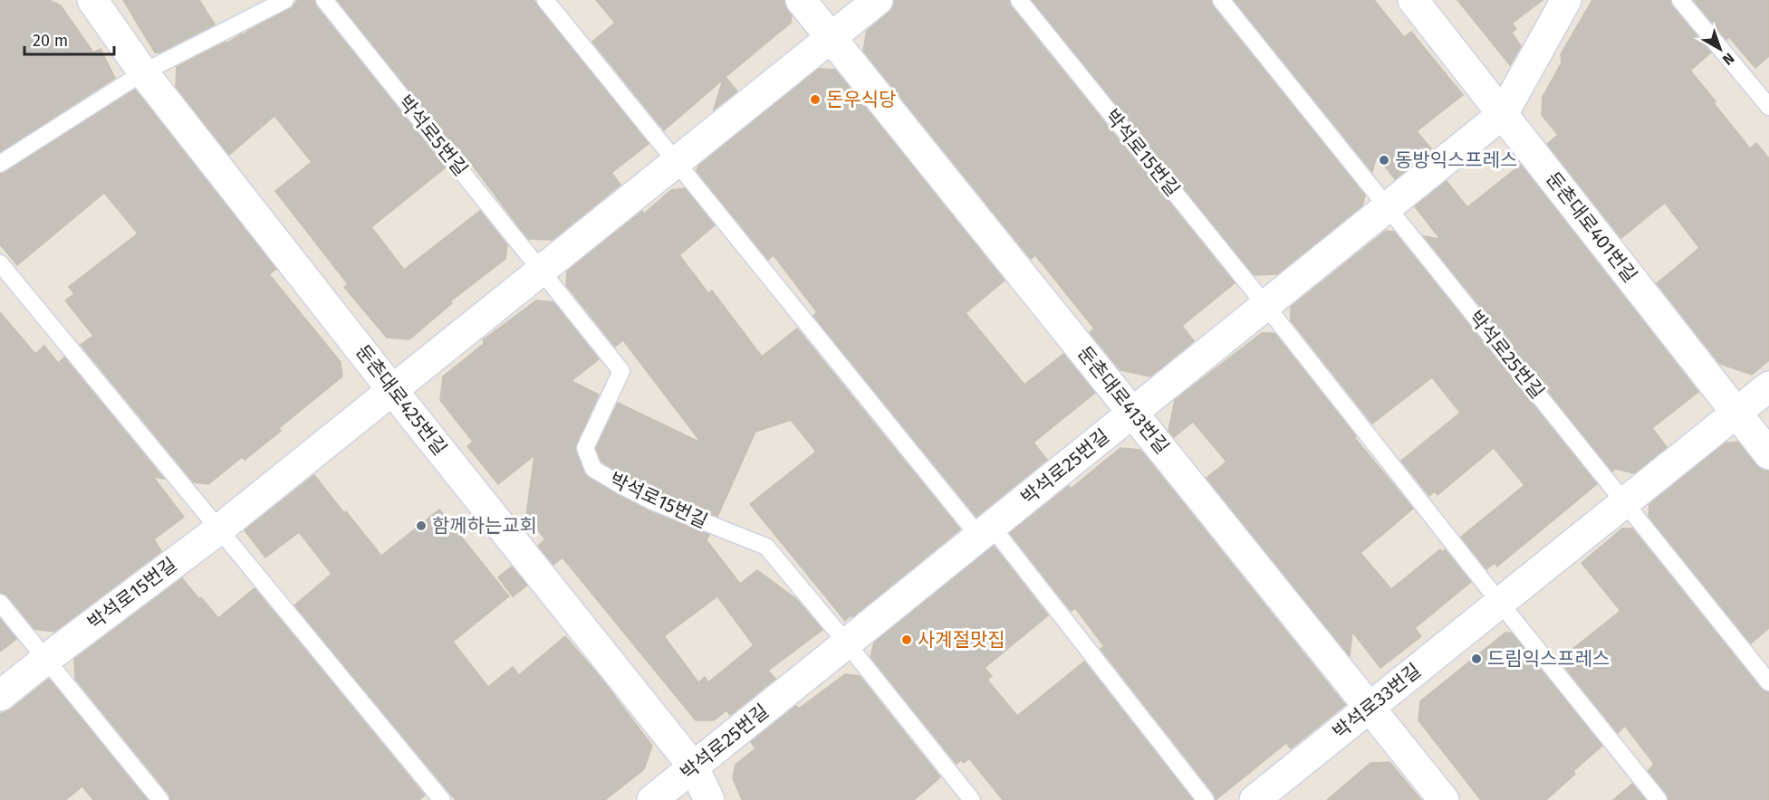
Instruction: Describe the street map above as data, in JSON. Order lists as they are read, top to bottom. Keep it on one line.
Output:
{"streets":{"street":["박석로15번길","둔촌대로401번길","박석로25번길","둔촌대로425번길","둔촌대로413번길","박석로33번길"],"lane":["박석로5번길"]},"crossings":[["박석로5번길","박석로15번길"],["박석로15번길","박석로25번길"],["박석로15번길","둔촌대로425번길"],["박석로15번길","둔촌대로413번길"],["둔촌대로401번길","박석로25번길"],["둔촌대로401번길","박석로33번길"],["박석로25번길","둔촌대로425번길"],["박석로25번길","둔촌대로413번길"],["박석로25번길","박석로33번길"],["둔촌대로413번길","박석로33번길"]],"places":["돈우식당","동방익스프레스","함께하는교회","사계절맛집","드림익스프레스"],"scale_bar":"20 m","north":"bottom right"}
